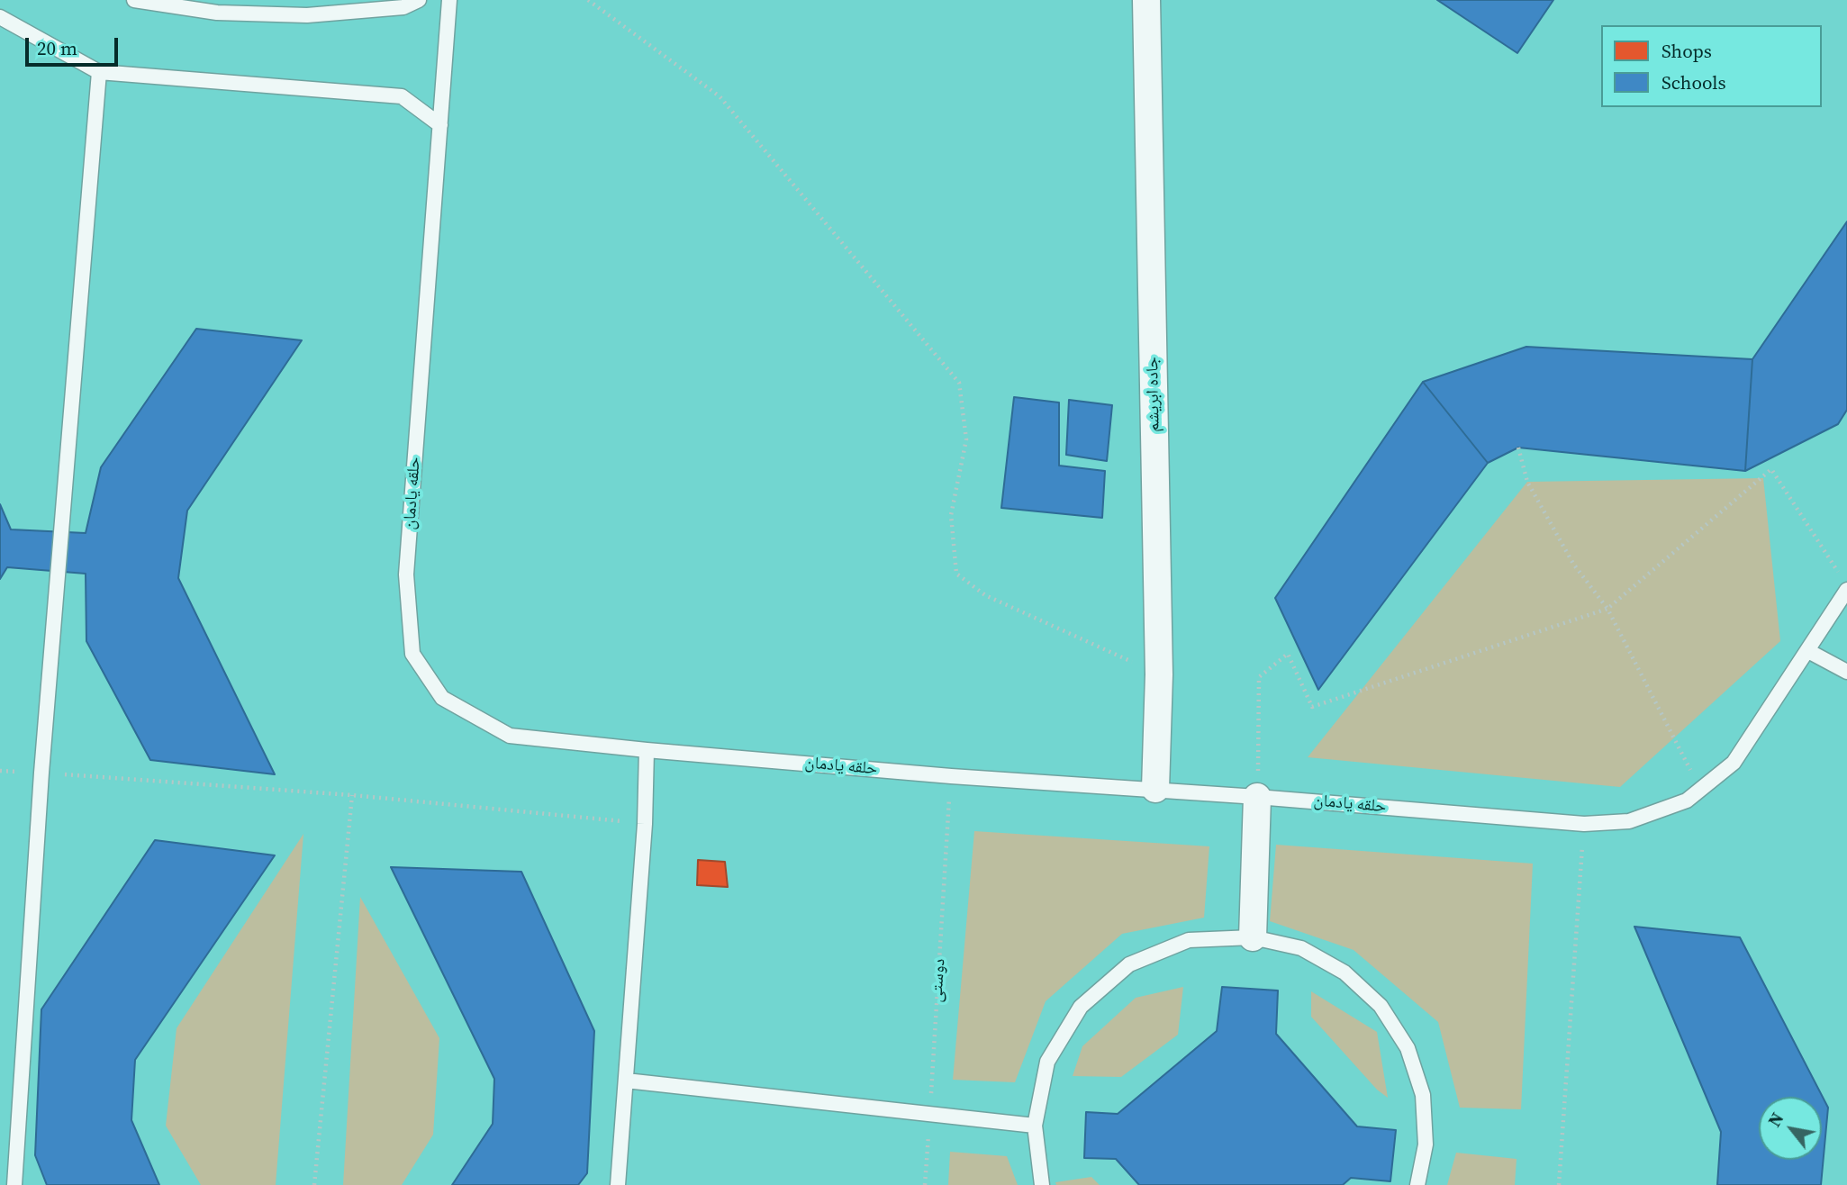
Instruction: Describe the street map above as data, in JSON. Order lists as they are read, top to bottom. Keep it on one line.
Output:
{"streets":{"street":["جاده ابریشم"],"lane":["حلقه یادمان"],"path":["دوستی"]},"crossings":[["جاده ابریشم","حلقه یادمان"],["حلقه یادمان","دوستی"]],"legend":["Shops","Schools"],"scale_bar":"20 m","north":"top left"}
